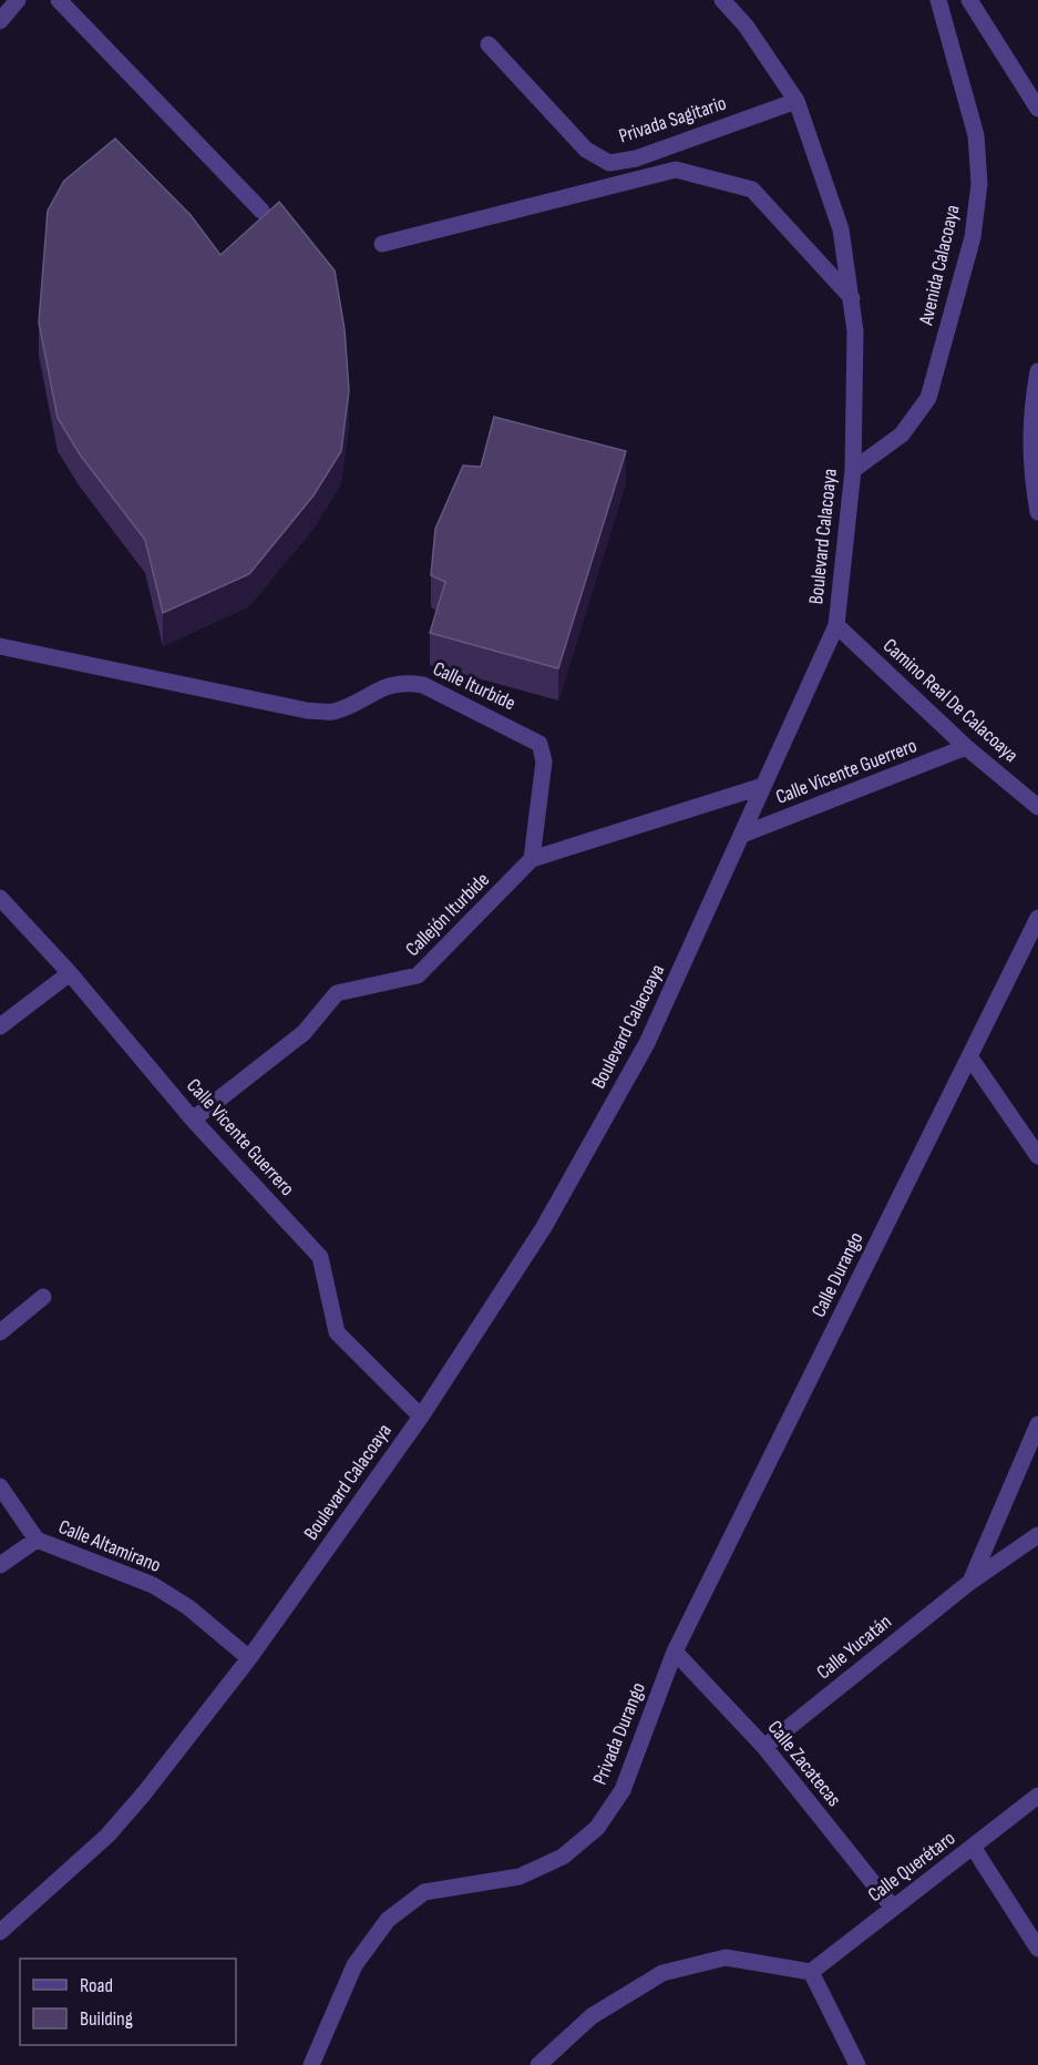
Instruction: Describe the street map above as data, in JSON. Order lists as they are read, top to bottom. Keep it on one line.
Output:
{"streets":{"street":["Privada Sagitario","Avenida Calacoaya","Boulevard Calacoaya","Calle Iturbide","Camino Real De Calacoaya","Calle Vicente Guerrero","Callejón Iturbide","Calle Durango","Calle Altamirano","Calle Yucatán","Privada Durango","Calle Zacatecas","Calle Querétaro"]},"crossings":[["Privada Sagitario","Boulevard Calacoaya"],["Avenida Calacoaya","Boulevard Calacoaya"],["Boulevard Calacoaya","Camino Real De Calacoaya"],["Boulevard Calacoaya","Calle Vicente Guerrero"],["Boulevard Calacoaya","Calle Altamirano"],["Calle Iturbide","Callejón Iturbide"],["Camino Real De Calacoaya","Calle Vicente Guerrero"],["Calle Vicente Guerrero","Callejón Iturbide"],["Calle Durango","Privada Durango"],["Calle Durango","Calle Zacatecas"],["Calle Yucatán","Calle Zacatecas"],["Privada Durango","Calle Zacatecas"],["Calle Zacatecas","Calle Querétaro"]],"legend":["Road","Building"]}
